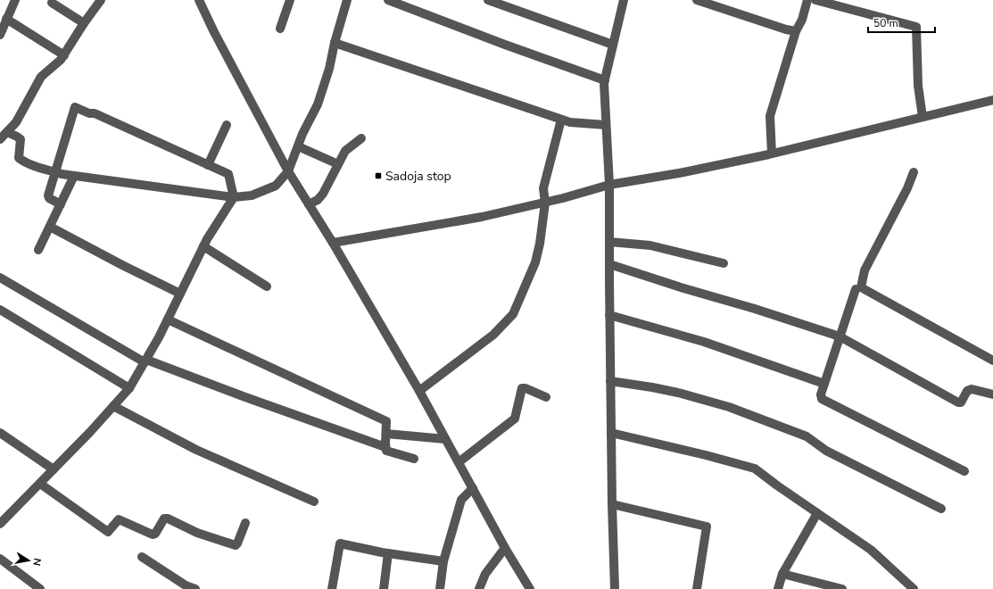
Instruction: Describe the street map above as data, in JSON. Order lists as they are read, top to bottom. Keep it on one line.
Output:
{"places":{"transit":["Sadoja stop"]},"scale_bar":"50 m","north":"right"}
